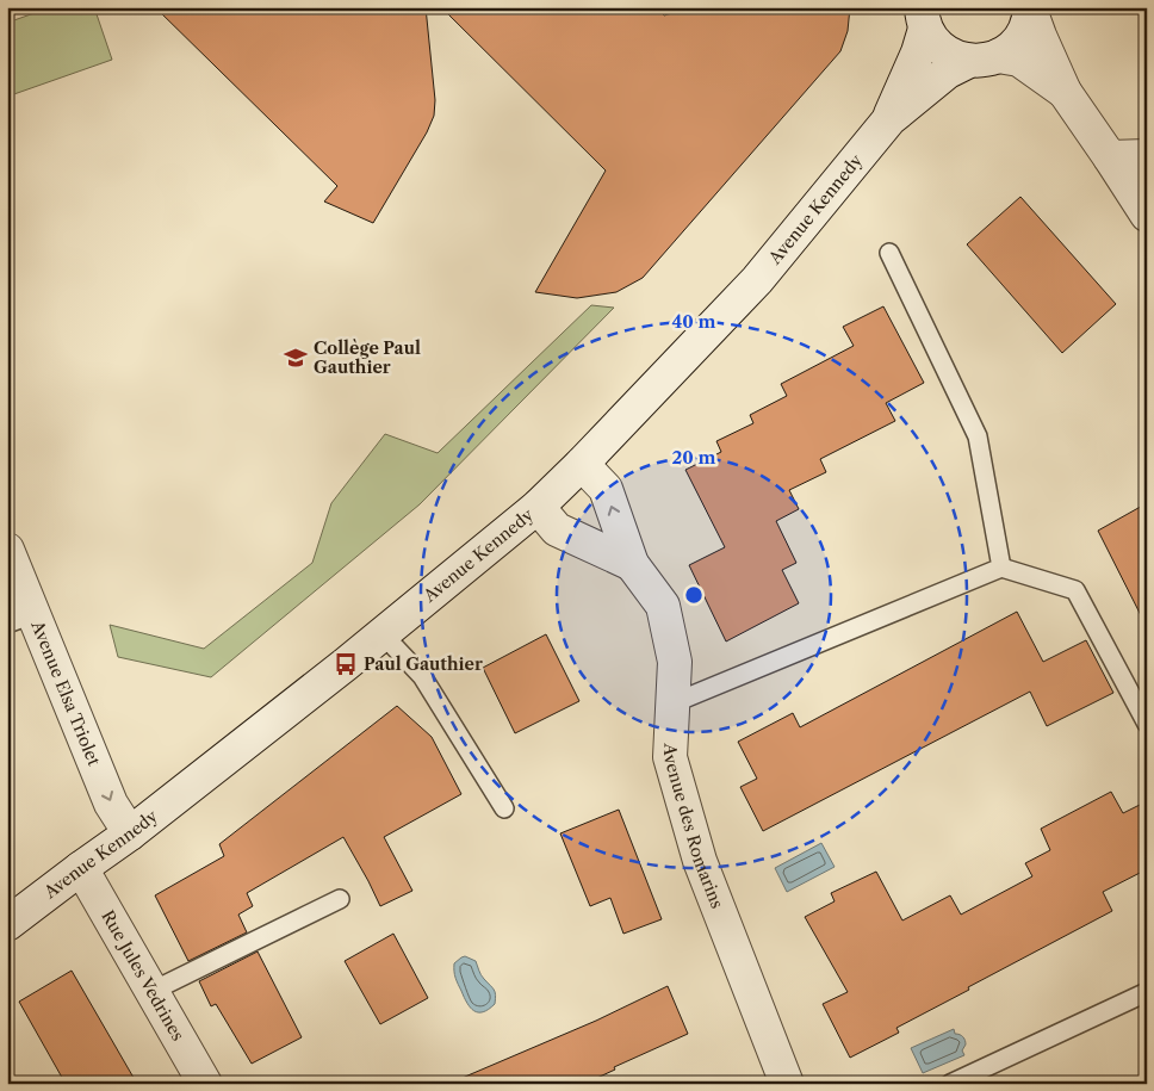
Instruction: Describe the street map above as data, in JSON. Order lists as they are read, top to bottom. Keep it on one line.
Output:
{"streets":{"street":["Avenue Kennedy","Avenue Elsa Triolet","Avenue des Romarins","Rue Jules Vedrines"]},"crossings":[["Avenue Kennedy","Avenue Elsa Triolet"],["Avenue Kennedy","Avenue des Romarins"],["Avenue Kennedy","Rue Jules Vedrines"]],"one_way":["Avenue Elsa Triolet"],"places":{"school or university":["Collège Paul Gauthier"],"bus stop":["Paul Gauthier"]},"rings":["40 m","20 m"]}
